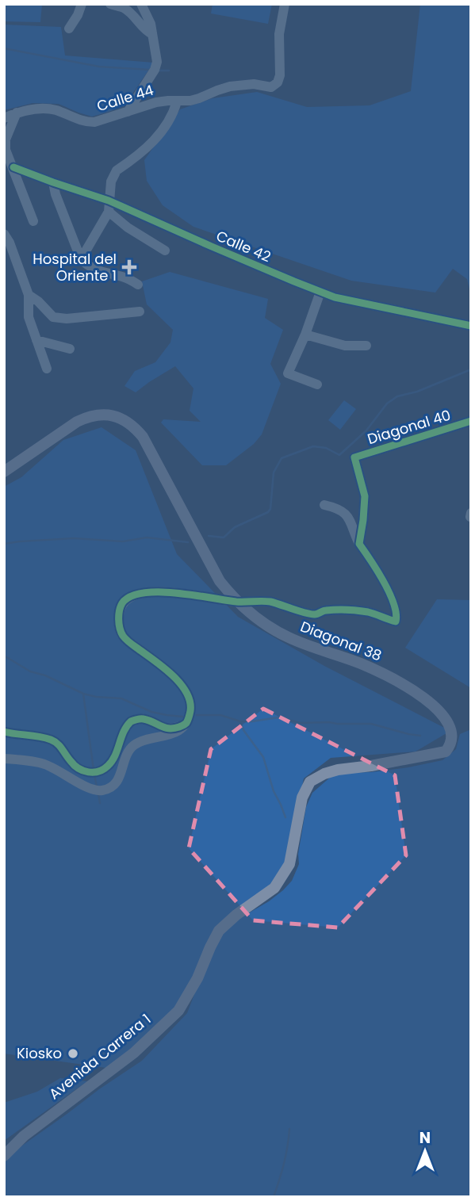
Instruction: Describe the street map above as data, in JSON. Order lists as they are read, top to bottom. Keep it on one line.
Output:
{"streets":{"main road":["Diagonal 38","Avenida Carrera 1"],"street":["Calle 44","Calle 42","Diagonal 40"]},"crossings":[["Diagonal 38","Avenida Carrera 1"]],"places":{"health":["Hospital del Oriente 1"],"other":["Kiosko"]},"north":"top"}
